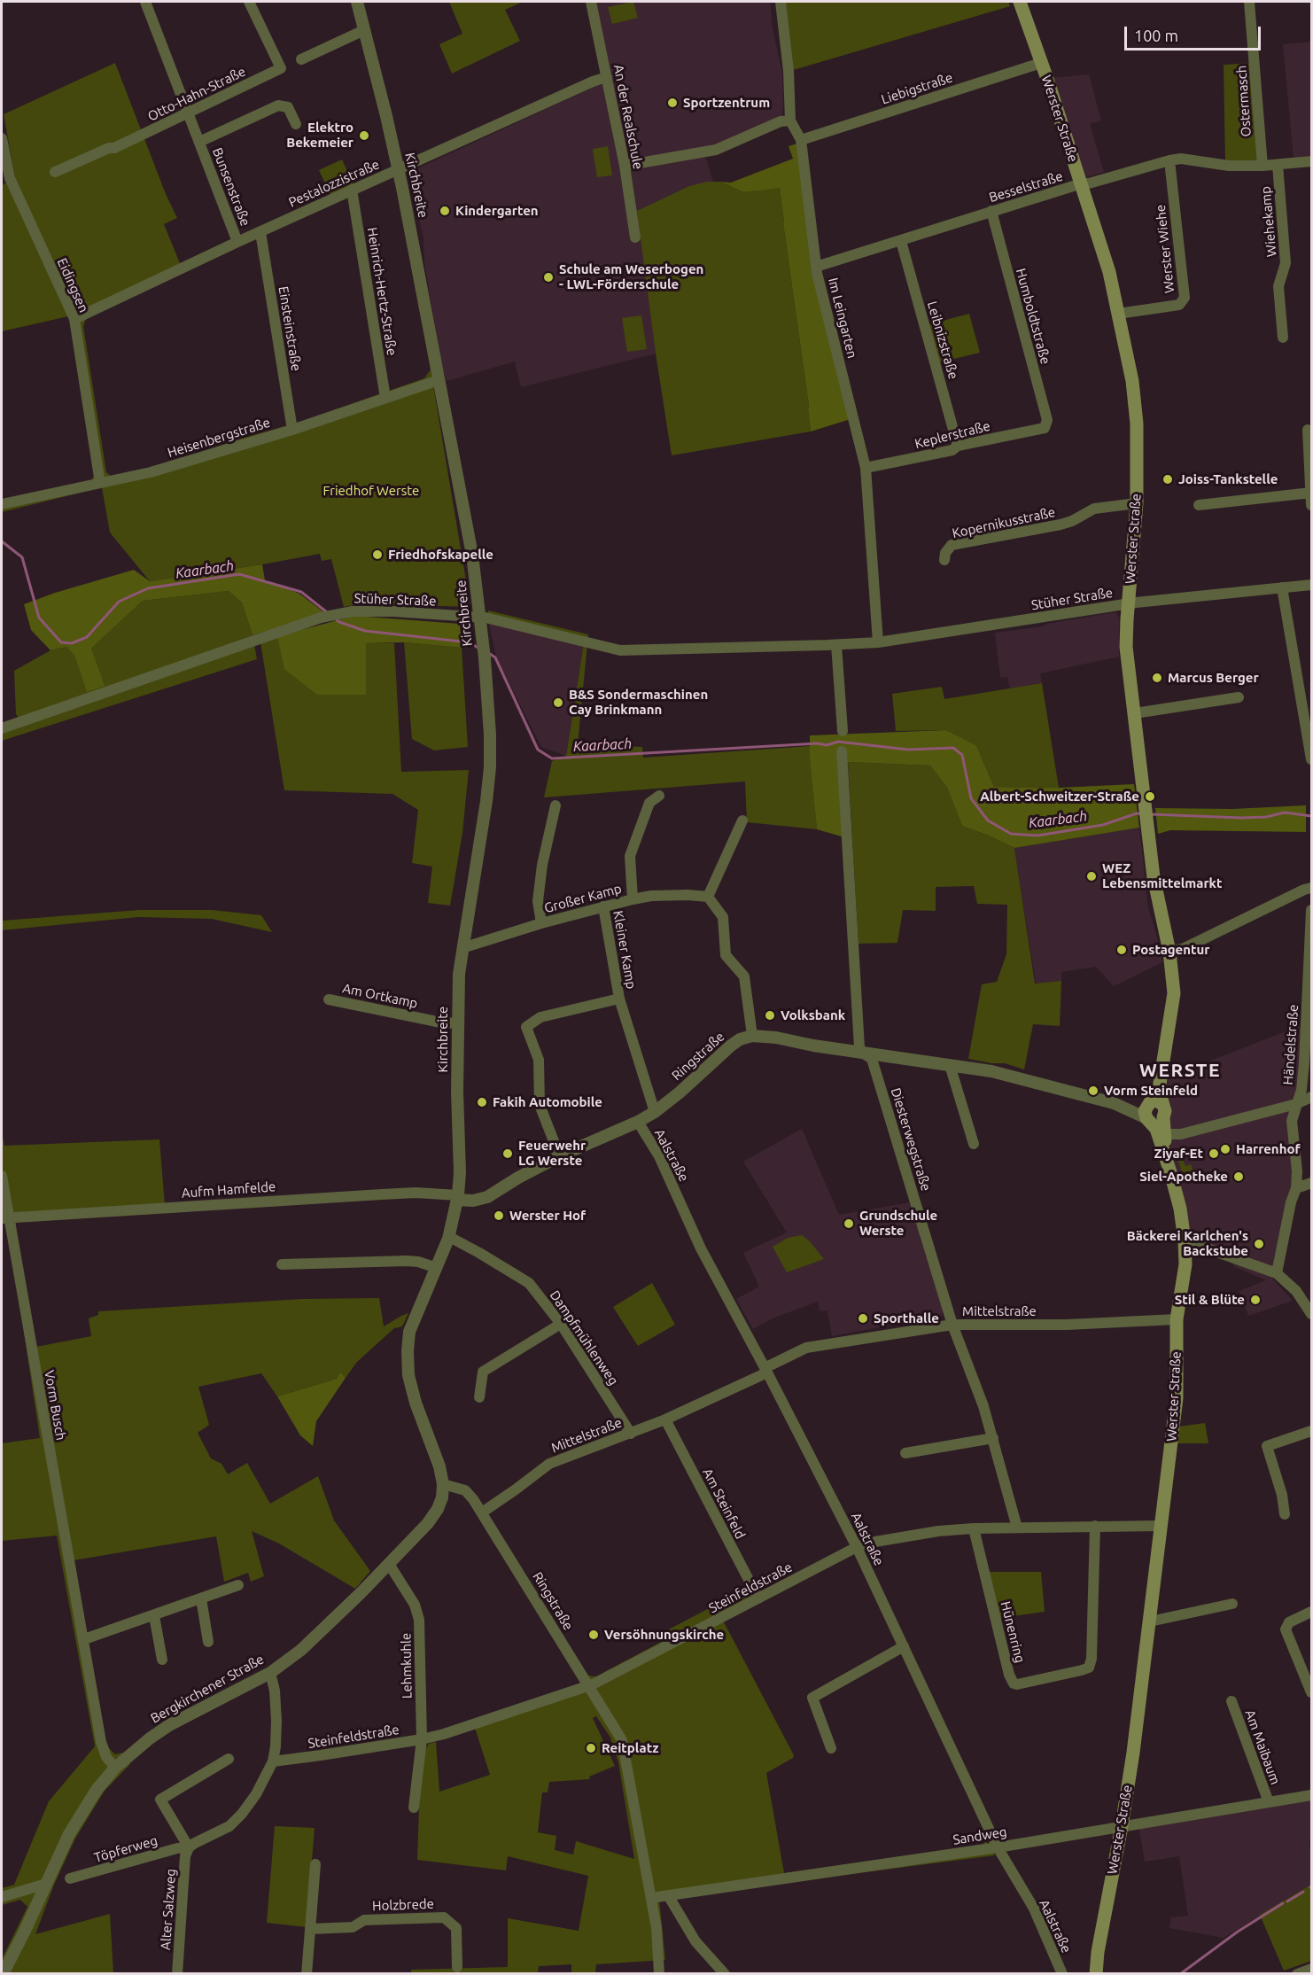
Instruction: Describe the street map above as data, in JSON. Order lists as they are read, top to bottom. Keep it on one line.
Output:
{"streets":{"main road":["Werster Straße"],"street":["Liebigstraße","Otto-Hahn-Straße","Ostermasch","An der Realschule","Pestalozzistraße","Kirchbreite","Bunsenstraße","Besselstraße","Wiehekamp","Werster Wiehe","Eidingsen","Heinrich-Hertz-Straße","Humboldtstraße","Im Leingarten","Einsteinstraße","Leibnizstraße","Keplerstraße","Heisenbergstraße","Kopernikusstraße","Stüher Straße","Großer Kamp","Kleiner Kamp","Am Ortkamp","Händelstraße","Ringstraße","Diesterwegstraße","Aalstraße","Aufm Hamfelde","Mittelstraße","Dampfmühlenweg","Vorm Busch","Am Steinfeld","Steinfeldstraße","Hünenring","Lehmkuhle","Bergkirchener Straße","Am Maibaum","Sandweg","Töpferweg","Holzbrede","Alter Salzweg"]},"crossings":[["Liebigstraße","Werster Straße"],["Liebigstraße","Im Leingarten"],["Otto-Hahn-Straße","Bunsenstraße"],["Ostermasch","Besselstraße"],["An der Realschule","Pestalozzistraße"],["Werster Straße","Besselstraße"],["Werster Straße","Werster Wiehe"],["Werster Straße","Kopernikusstraße"],["Werster Straße","Stüher Straße"],["Werster Straße","Mittelstraße"],["Werster Straße","Steinfeldstraße"],["Werster Straße","Sandweg"],["Pestalozzistraße","Kirchbreite"],["Pestalozzistraße","Bunsenstraße"],["Pestalozzistraße","Eidingsen"],["Pestalozzistraße","Heinrich-Hertz-Straße"],["Pestalozzistraße","Einsteinstraße"],["Kirchbreite","Heisenbergstraße"],["Kirchbreite","Stüher Straße"],["Kirchbreite","Großer Kamp"],["Kirchbreite","Am Ortkamp"],["Kirchbreite","Ringstraße"],["Kirchbreite","Aufm Hamfelde"],["Besselstraße","Wiehekamp"],["Besselstraße","Werster Wiehe"],["Besselstraße","Humboldtstraße"],["Besselstraße","Im Leingarten"],["Besselstraße","Leibnizstraße"],["Eidingsen","Heisenbergstraße"],["Heinrich-Hertz-Straße","Heisenbergstraße"],["Humboldtstraße","Keplerstraße"],["Im Leingarten","Keplerstraße"],["Im Leingarten","Stüher Straße"],["Einsteinstraße","Heisenbergstraße"],["Leibnizstraße","Keplerstraße"],["Großer Kamp","Kleiner Kamp"],["Kleiner Kamp","Ringstraße"],["Ringstraße","Aalstraße"],["Ringstraße","Aufm Hamfelde"],["Ringstraße","Mittelstraße"],["Ringstraße","Steinfeldstraße"],["Ringstraße","Bergkirchener Straße"],["Ringstraße","Sandweg"],["Diesterwegstraße","Mittelstraße"],["Diesterwegstraße","Steinfeldstraße"],["Aalstraße","Mittelstraße"],["Aalstraße","Steinfeldstraße"],["Aalstraße","Sandweg"],["Aufm Hamfelde","Vorm Busch"],["Mittelstraße","Dampfmühlenweg"],["Mittelstraße","Am Steinfeld"],["Vorm Busch","Bergkirchener Straße"],["Am Steinfeld","Steinfeldstraße"],["Steinfeldstraße","Hünenring"],["Steinfeldstraße","Lehmkuhle"],["Lehmkuhle","Bergkirchener Straße"],["Am Maibaum","Sandweg"],["Töpferweg","Alter Salzweg"]],"districts":["WERSTE"],"water":["Kaarbach"],"parks":["Friedhof Werste"],"places":["Sportzentrum","Elektro Bekemeier","Kindergarten","Schule am Weserbogen - LWL-Förderschule","Joiss-Tankstelle","Friedhofskapelle","Marcus Berger","B&S Sondermaschinen Cay Brinkmann","Albert-Schweitzer-Straße","WEZ Lebensmittelmarkt","Postagentur","Volksbank","Vorm Steinfeld","Fakih Automobile","Harrenhof","Feuerwehr LG Werste","Ziyaf-Et","Siel-Apotheke","Werster Hof","Grundschule Werste","Bäckerei Karlchen's Backstube","Stil & Blüte","Sporthalle","Versöhnungskirche","Reitplatz"],"scale_bar":"100 m"}
